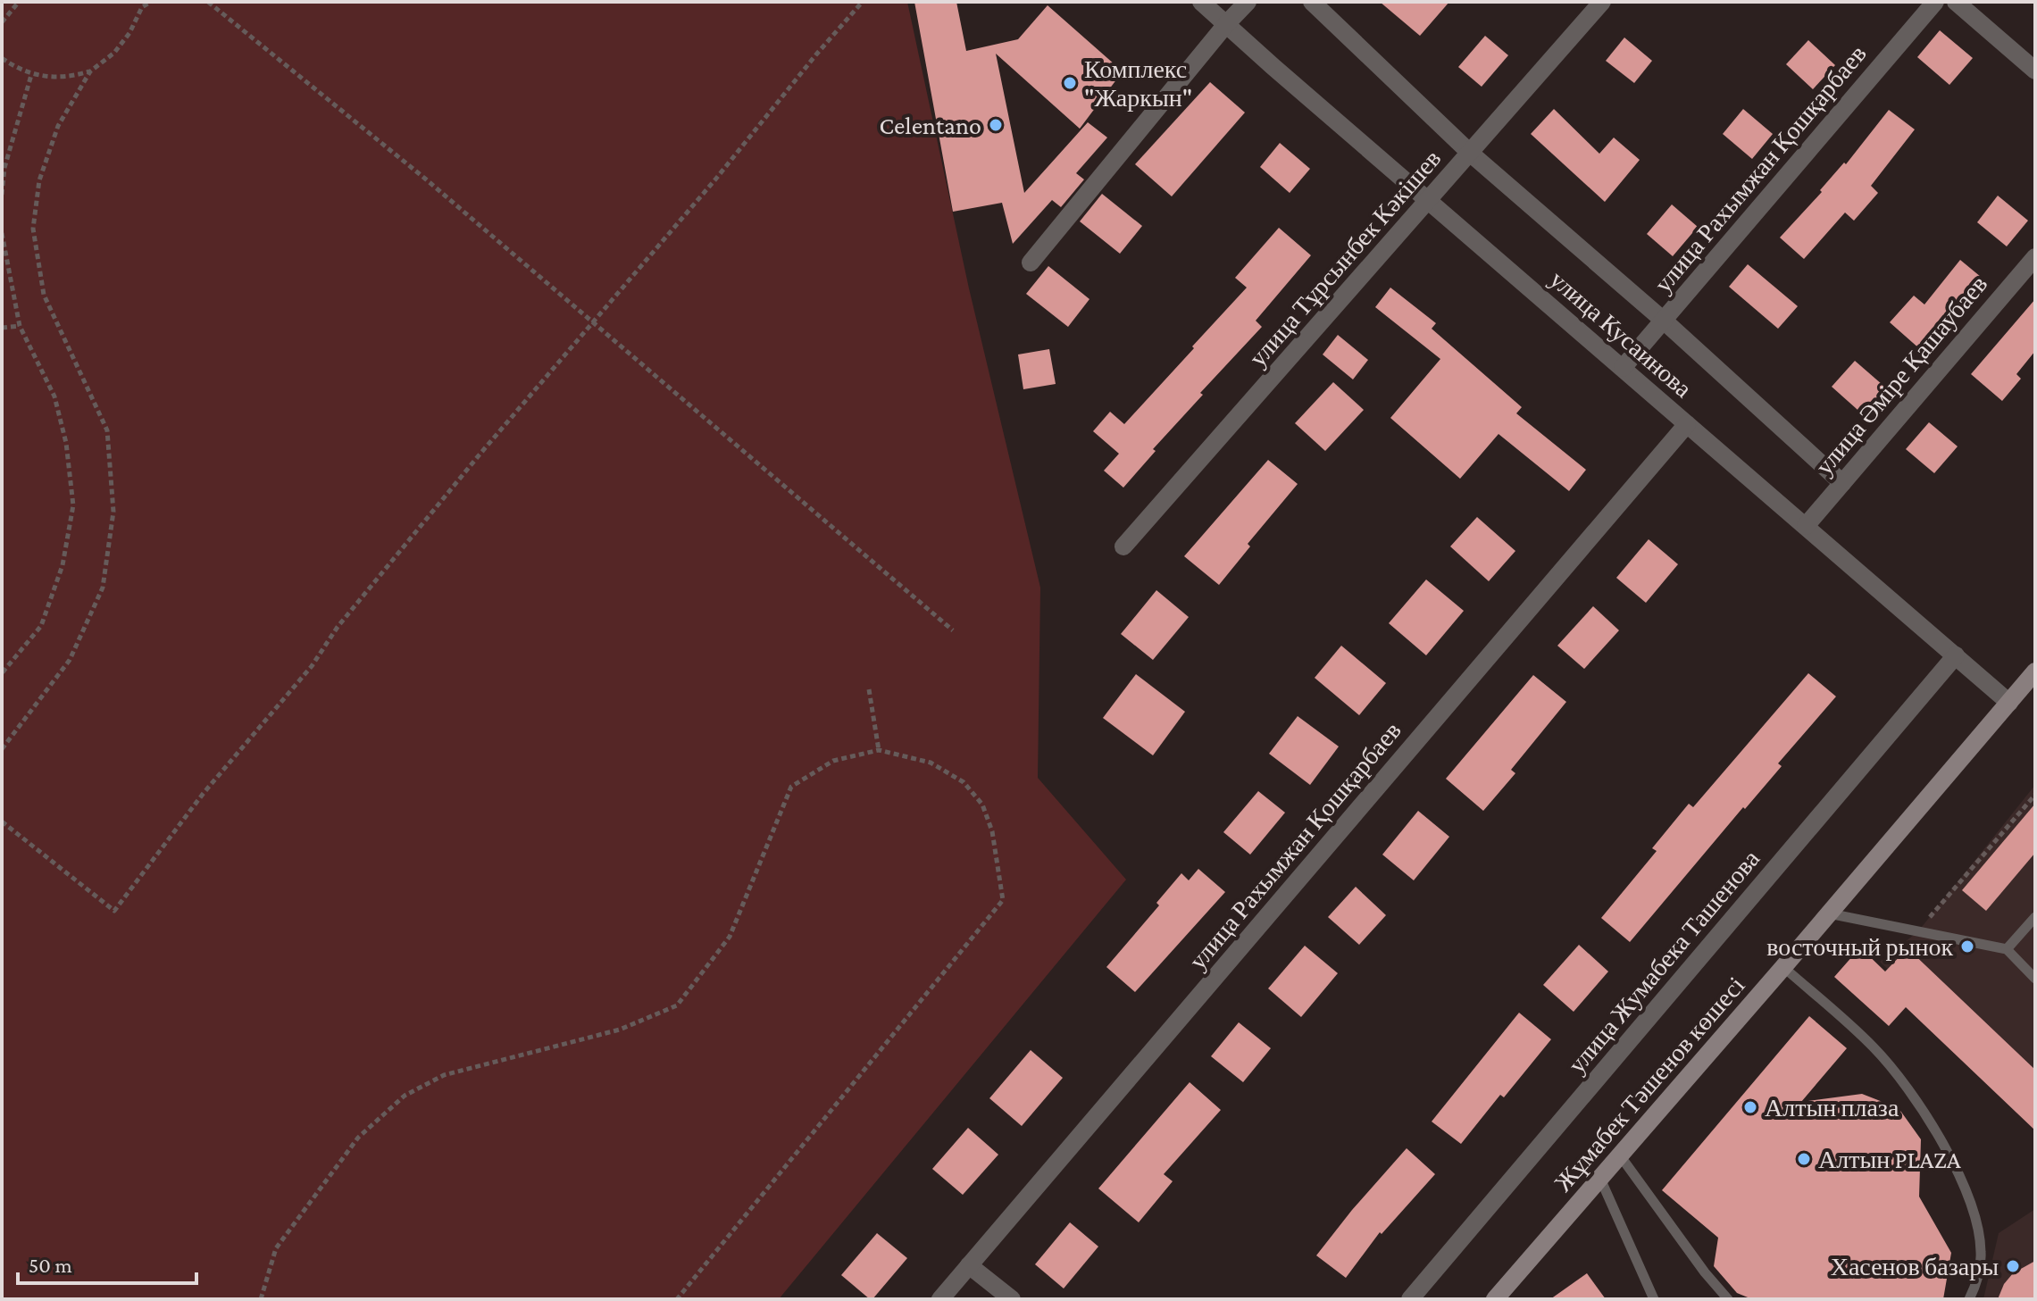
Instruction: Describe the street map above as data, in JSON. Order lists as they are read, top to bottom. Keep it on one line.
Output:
{"streets":{"main road":["Жұмабек Тәшенов көшесі"],"street":["улица Рахымжан Қошқарбаев","улица Тұрсынбек Кәкішев","улица Кусаинова","улица Әміре Қашаубаев","улица Жумабека Ташенова"]},"crossings":[["улица Рахымжан Қошқарбаев","улица Кусаинова"],["улица Тұрсынбек Кәкішев","улица Кусаинова"],["улица Кусаинова","улица Әміре Қашаубаев"],["улица Кусаинова","улица Жумабека Ташенова"],["улица Кусаинова","Жұмабек Тәшенов көшесі"]],"places":["Комплекс \"Жаркын\"","Celentano","восточный рынок","Алтын плаза","Алтын PLAZA","Хасенов базары"],"scale_bar":"50 m"}
